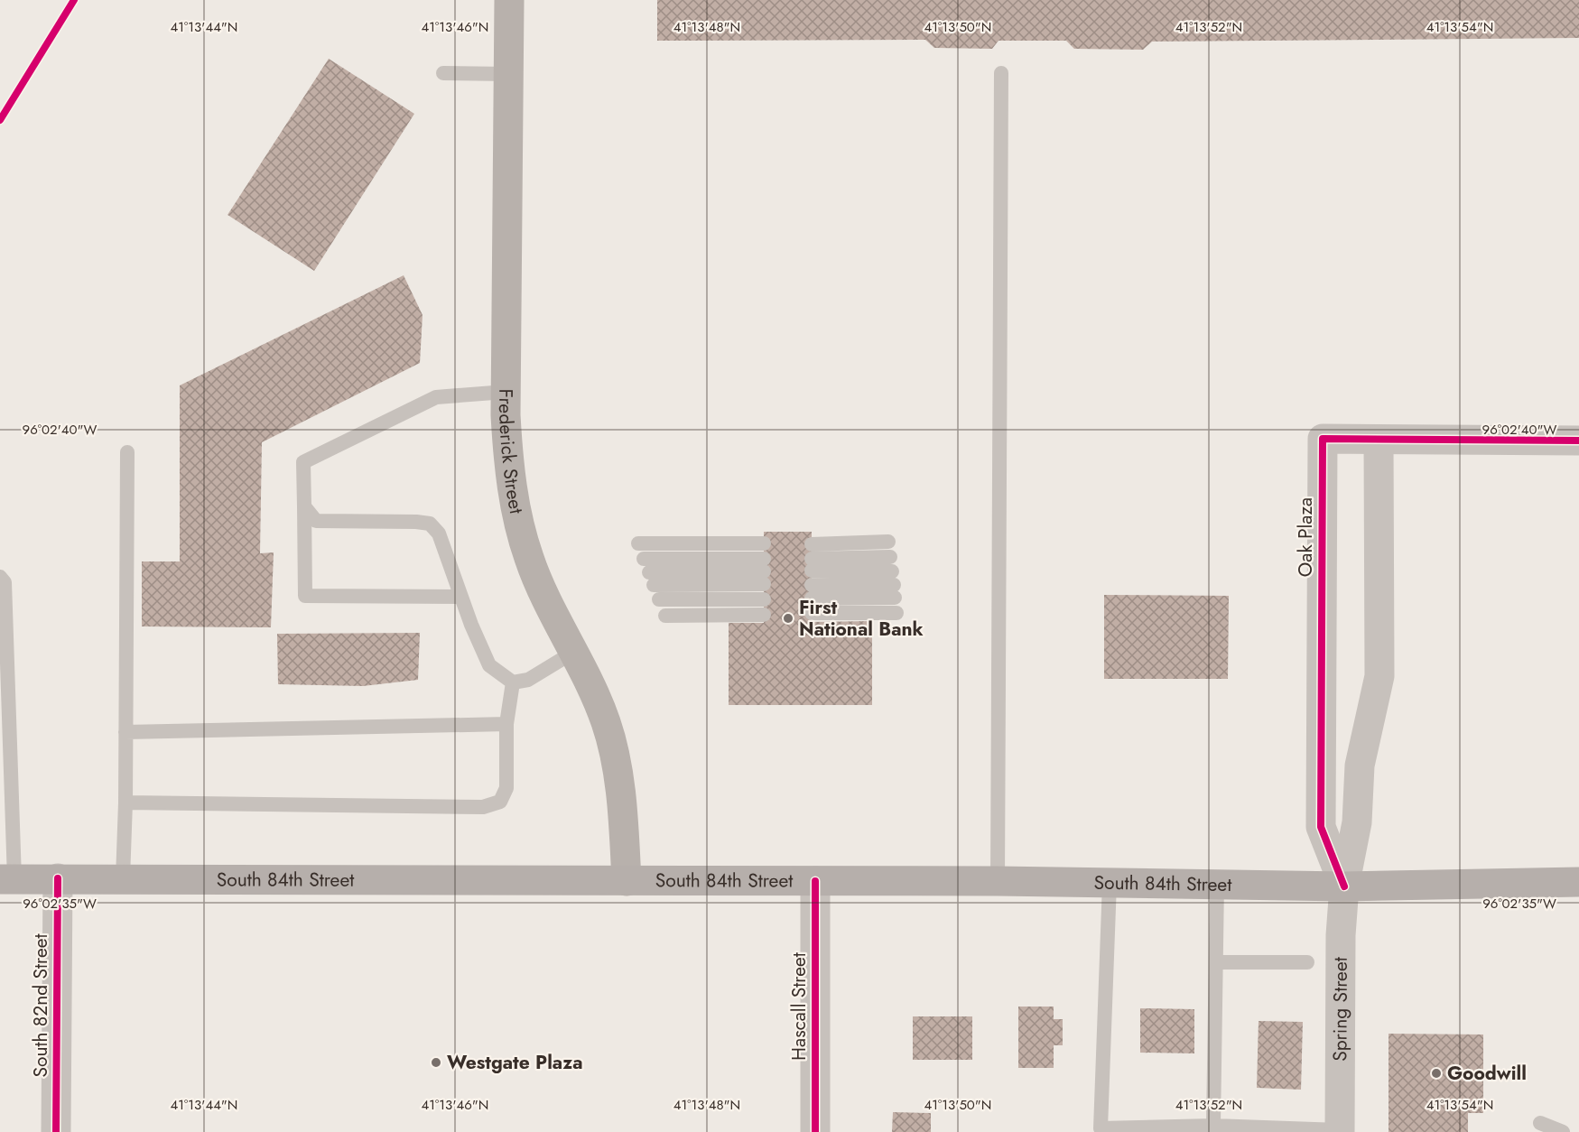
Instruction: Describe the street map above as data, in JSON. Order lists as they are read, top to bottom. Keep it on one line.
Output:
{"streets":{"main road":["Frederick Street","South 84th Street"],"street":["Oak Plaza","South 82nd Street","Hascall Street","Spring Street"]},"crossings":[["Frederick Street","South 84th Street"],["Oak Plaza","South 84th Street"],["Oak Plaza","Spring Street"],["South 84th Street","South 82nd Street"],["South 84th Street","Hascall Street"],["South 84th Street","Spring Street"]],"places":["First National Bank","Westgate Plaza","Goodwill"],"coordinates":["41°13'44\"N","41°13'46\"N","41°13'48\"N","41°13'50\"N","41°13'52\"N","41°13'54\"N","96°02'40\"W","96°02'35\"W"]}
